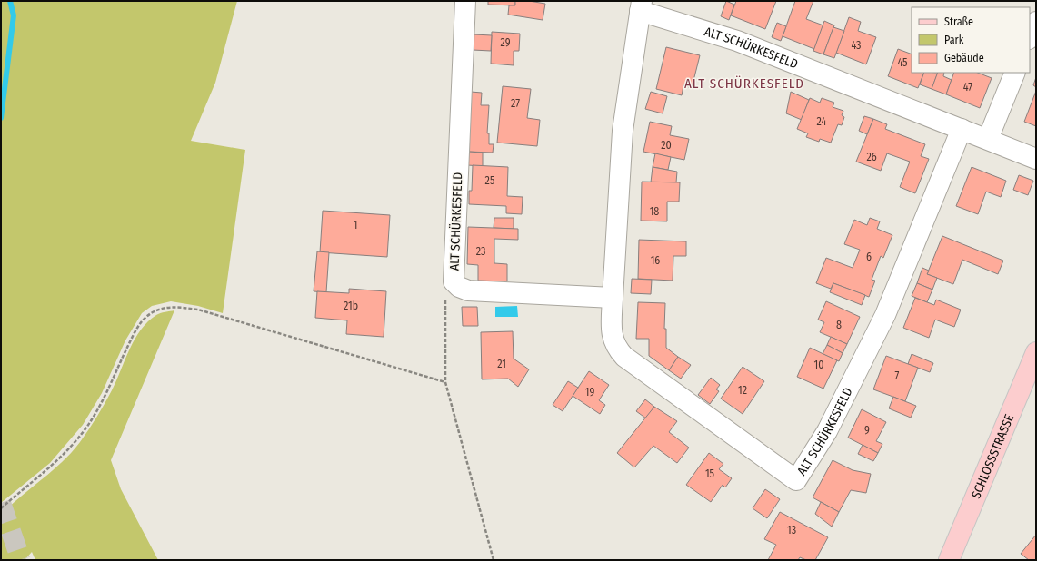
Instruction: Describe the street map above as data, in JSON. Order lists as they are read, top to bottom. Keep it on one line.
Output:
{"streets":{"main road":["SCHLOSSSTRASSE"],"street":["ALT SCHÜRKESFELD"]},"districts":["ALT SCHÜRKESFELD"],"house_numbers":["29","43","45","47","27","24","20","26","25","18","1","23","6","16","21b","8","21","10","7","12","19","9","15","13"],"legend":["Straße","Park","Gebäude"]}
